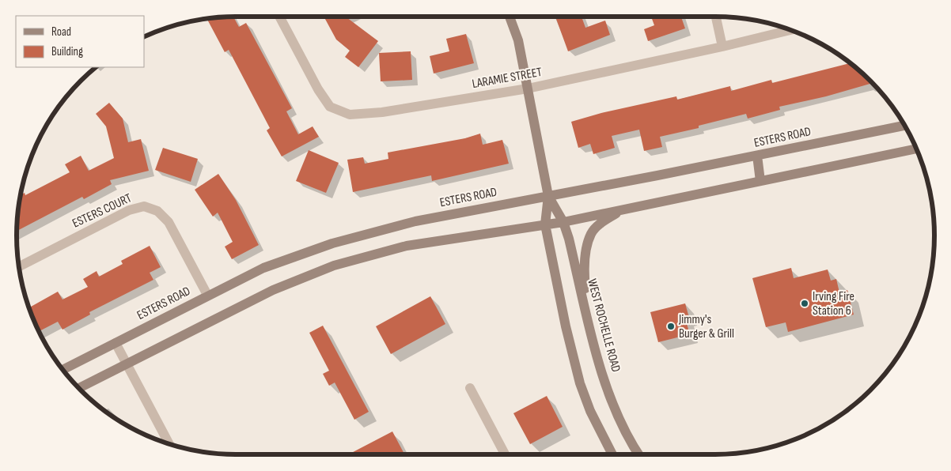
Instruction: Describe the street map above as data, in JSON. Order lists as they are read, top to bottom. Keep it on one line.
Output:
{"streets":{"main road":["ESTERS ROAD","WEST ROCHELLE ROAD"],"street":["LARAMIE STREET","ESTERS COURT"]},"crossings":[["LARAMIE STREET","WEST ROCHELLE ROAD"],["ESTERS ROAD","ESTERS COURT"],["ESTERS ROAD","WEST ROCHELLE ROAD"]],"places":["Irving Fire Station 6","Jimmy's Burger & Grill"],"legend":["Road","Building"]}
